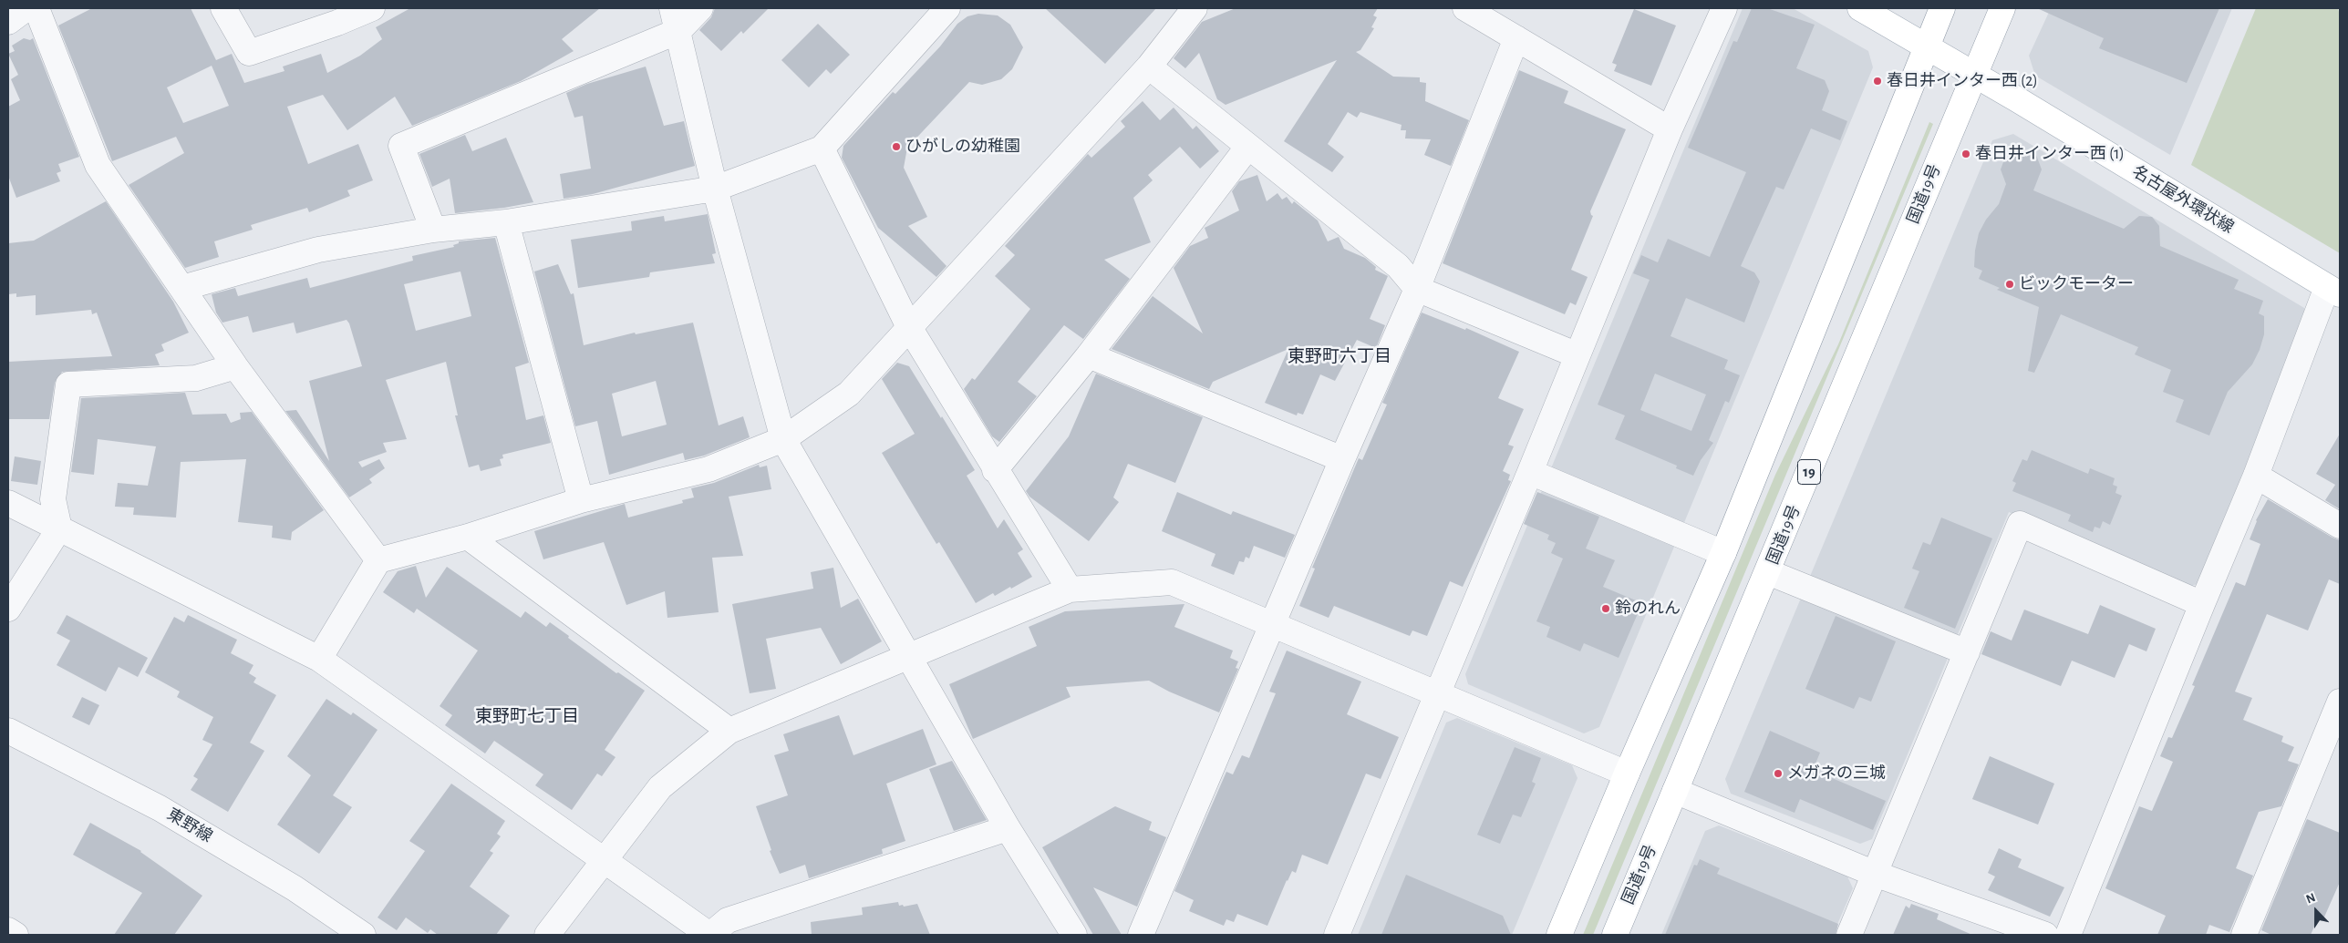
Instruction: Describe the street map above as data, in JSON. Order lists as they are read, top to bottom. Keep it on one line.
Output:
{"streets":{"main road":["国道19号","名古屋外環状線","19"],"street":["東野線"]},"crossings":[["国道19号","名古屋外環状線"]],"districts":["東野町六丁目","東野町七丁目"],"places":["春日井インター西 (2)","ひがしの幼稚園","春日井インター西 (1)","ビックモーター","鈴のれん","メガネの三城"],"north":"top"}
